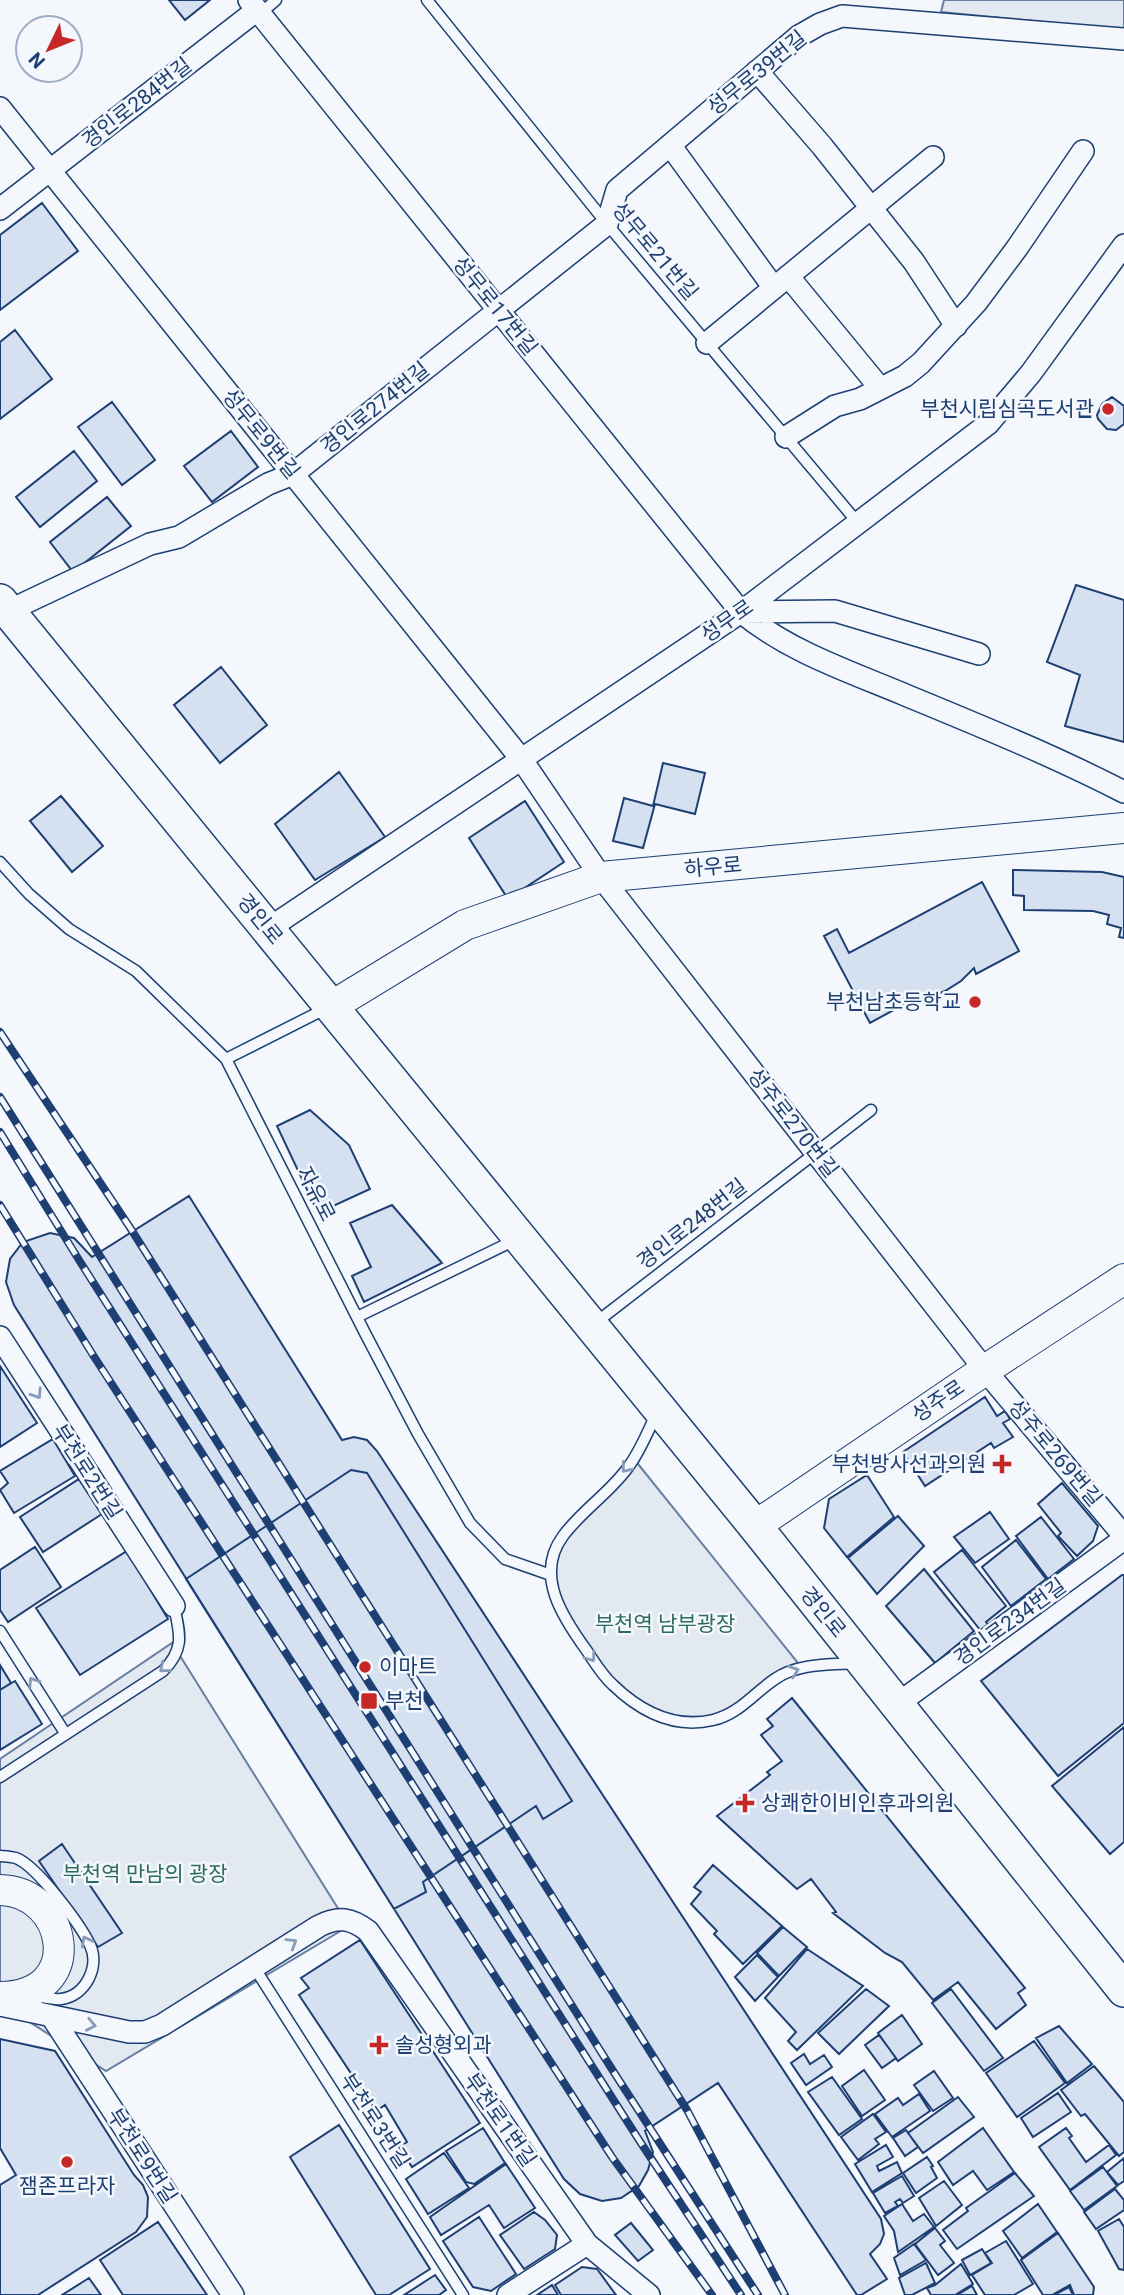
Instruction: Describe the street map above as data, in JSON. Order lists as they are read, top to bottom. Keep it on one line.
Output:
{"streets":{"main road":["경인로"],"street":["성무로39번길","경인로284번길","성무로17번길","경인로274번길","성무로9번길","성무로","하우로","성주로270번길","성주로","성주로269번길","부천로2번길","경인로234번길","부천로1번길","부천로9번길"],"lane":["성무로21번길","자유로","경인로248번길","부천로3번길"]},"crossings":[["성무로39번길","성무로21번길"],["성무로39번길","경인로274번길"],["경인로284번길","성무로17번길"],["경인로284번길","성무로9번길"],["성무로21번길","경인로274번길"],["성무로21번길","성무로"],["성무로17번길","경인로274번길"],["성무로17번길","성무로"],["경인로274번길","성무로9번길"],["경인로274번길","경인로"],["성무로9번길","성무로"],["성무로9번길","하우로"],["성무로9번길","성주로270번길"],["성무로","경인로"],["하우로","경인로"],["하우로","성주로270번길"],["경인로","경인로248번길"],["경인로","성주로"],["경인로","경인로234번길"],["성주로270번길","경인로248번길"],["성주로270번길","성주로"],["성주로270번길","성주로269번길"],["성주로","성주로269번길"],["성주로269번길","경인로234번길"],["부천로1번길","부천로3번길"]],"one_way":["부천로2번길","부천로1번길"],"parks":["부천역 남부광장","부천역 만남의 광장"],"places":{"other":["부천시립심곡도서관","부천남초등학교","이마트","잼존프라자"],"health":["부천방사선과의원","상쾌한이비인후과의원","솔성형외과"],"transit":["부천"]},"north":"bottom left"}
